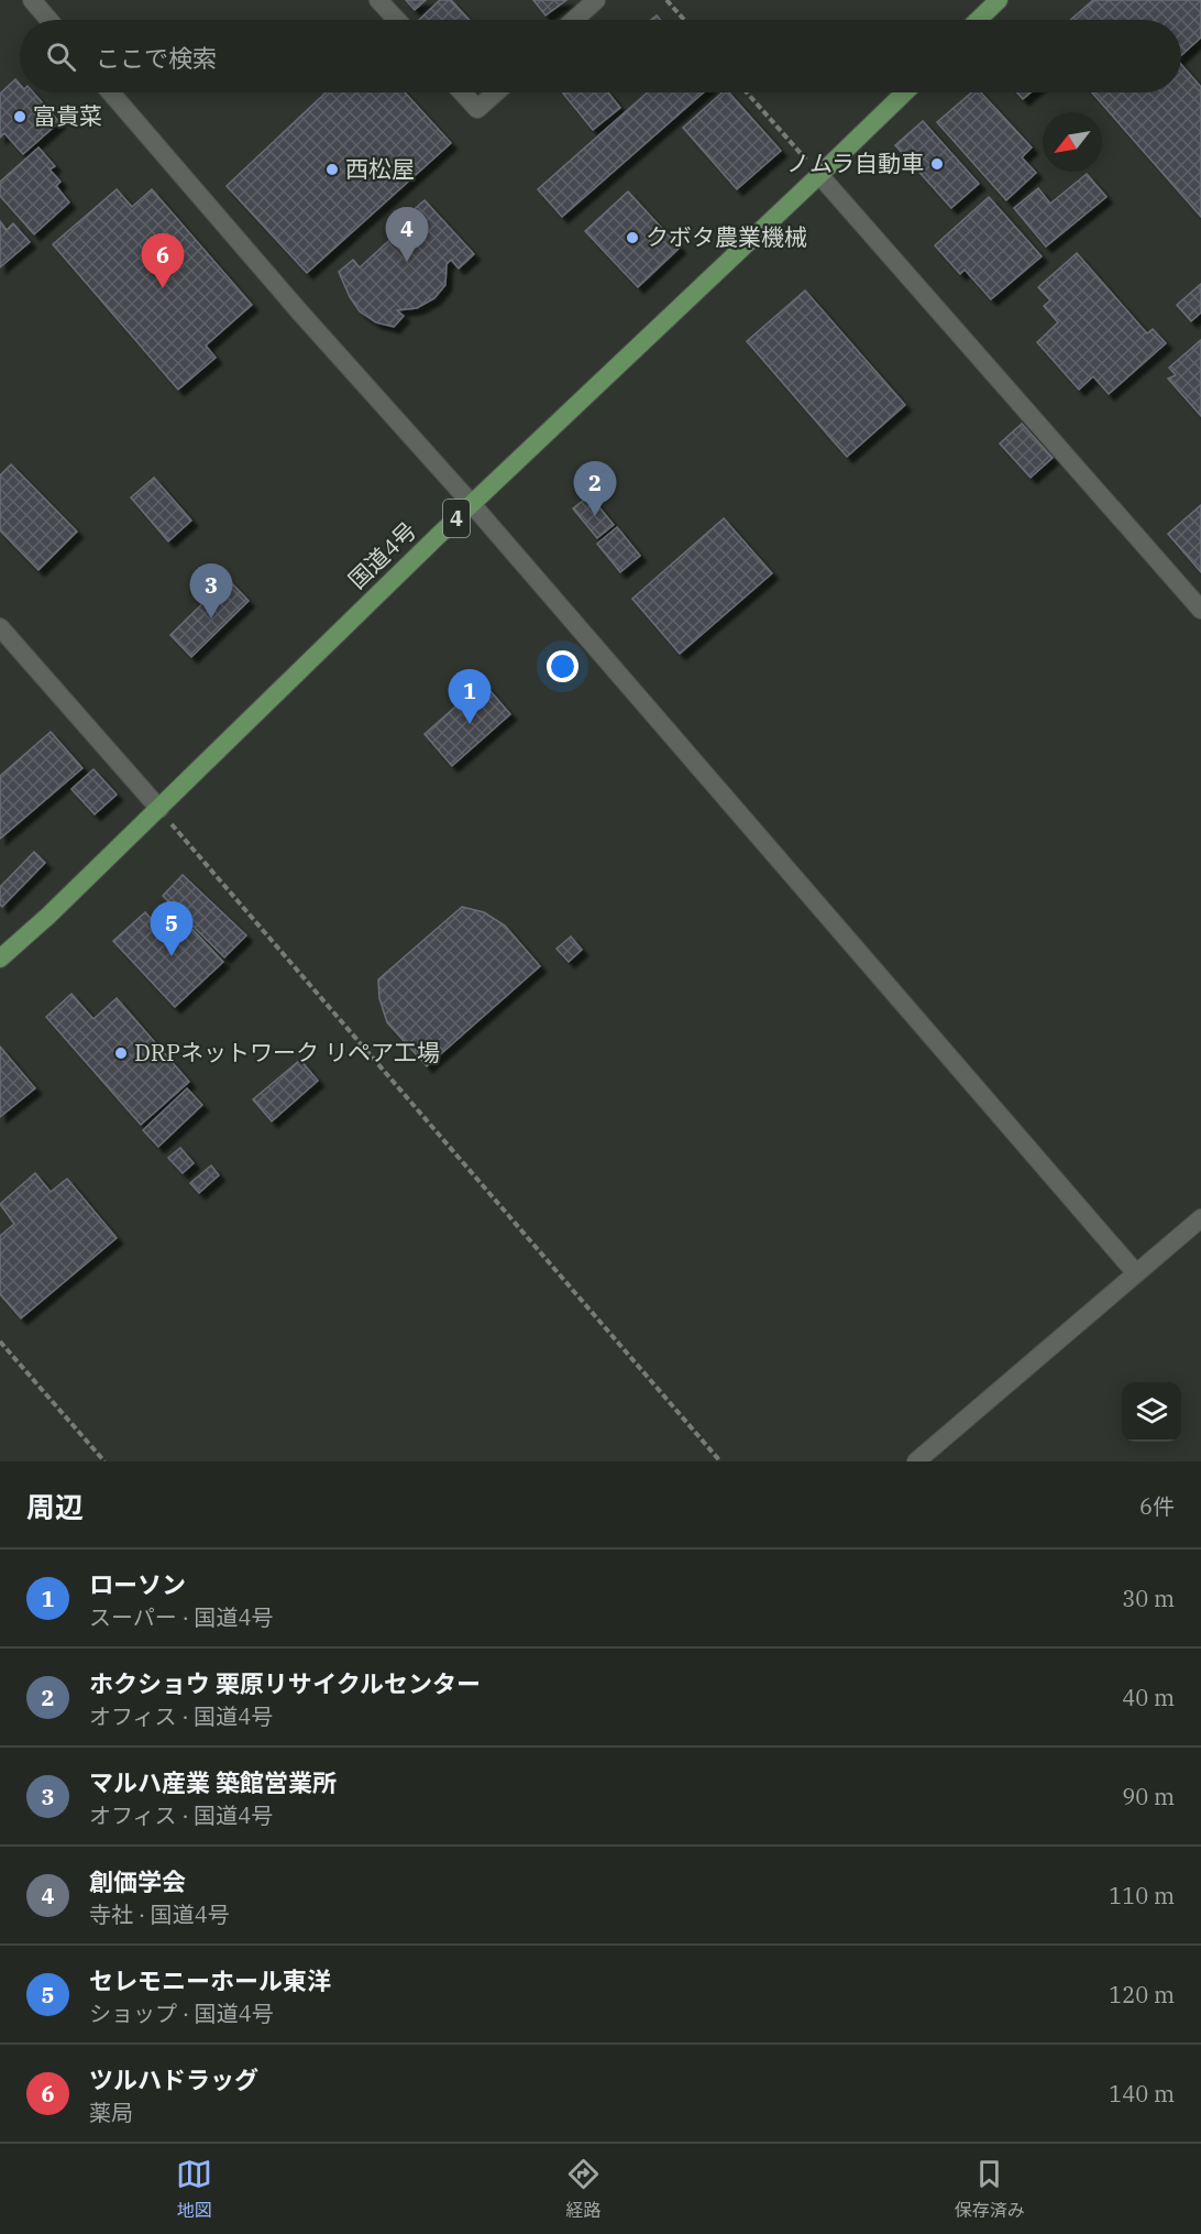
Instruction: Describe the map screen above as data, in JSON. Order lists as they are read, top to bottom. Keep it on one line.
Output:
{"streets":{"highway":["4","国道4号"]},"places":["富貴菜","ノムラ自動車","西松屋","クボタ農業機械","DRPネットワーク リペア工場"],"north":"bottom left","page":{"search":"ここで検索","pins":["4","6","2","3","1","5"],"heading":["周辺","6件"],"list":[{"mark":"1","name":"ローソン","note":"スーパー · 国道4号","value":"30 m"},{"mark":"2","name":"ホクショウ 栗原リサイクルセンター","note":"オフィス · 国道4号","value":"40 m"},{"mark":"3","name":"マルハ産業 築館営業所","note":"オフィス · 国道4号","value":"90 m"},{"mark":"4","name":"創価学会","note":"寺社 · 国道4号","value":"110 m"},{"mark":"5","name":"セレモニーホール東洋","note":"ショップ · 国道4号","value":"120 m"},{"mark":"6","name":"ツルハドラッグ","note":"薬局","value":"140 m"}],"nav":["地図","経路","保存済み"]}}
